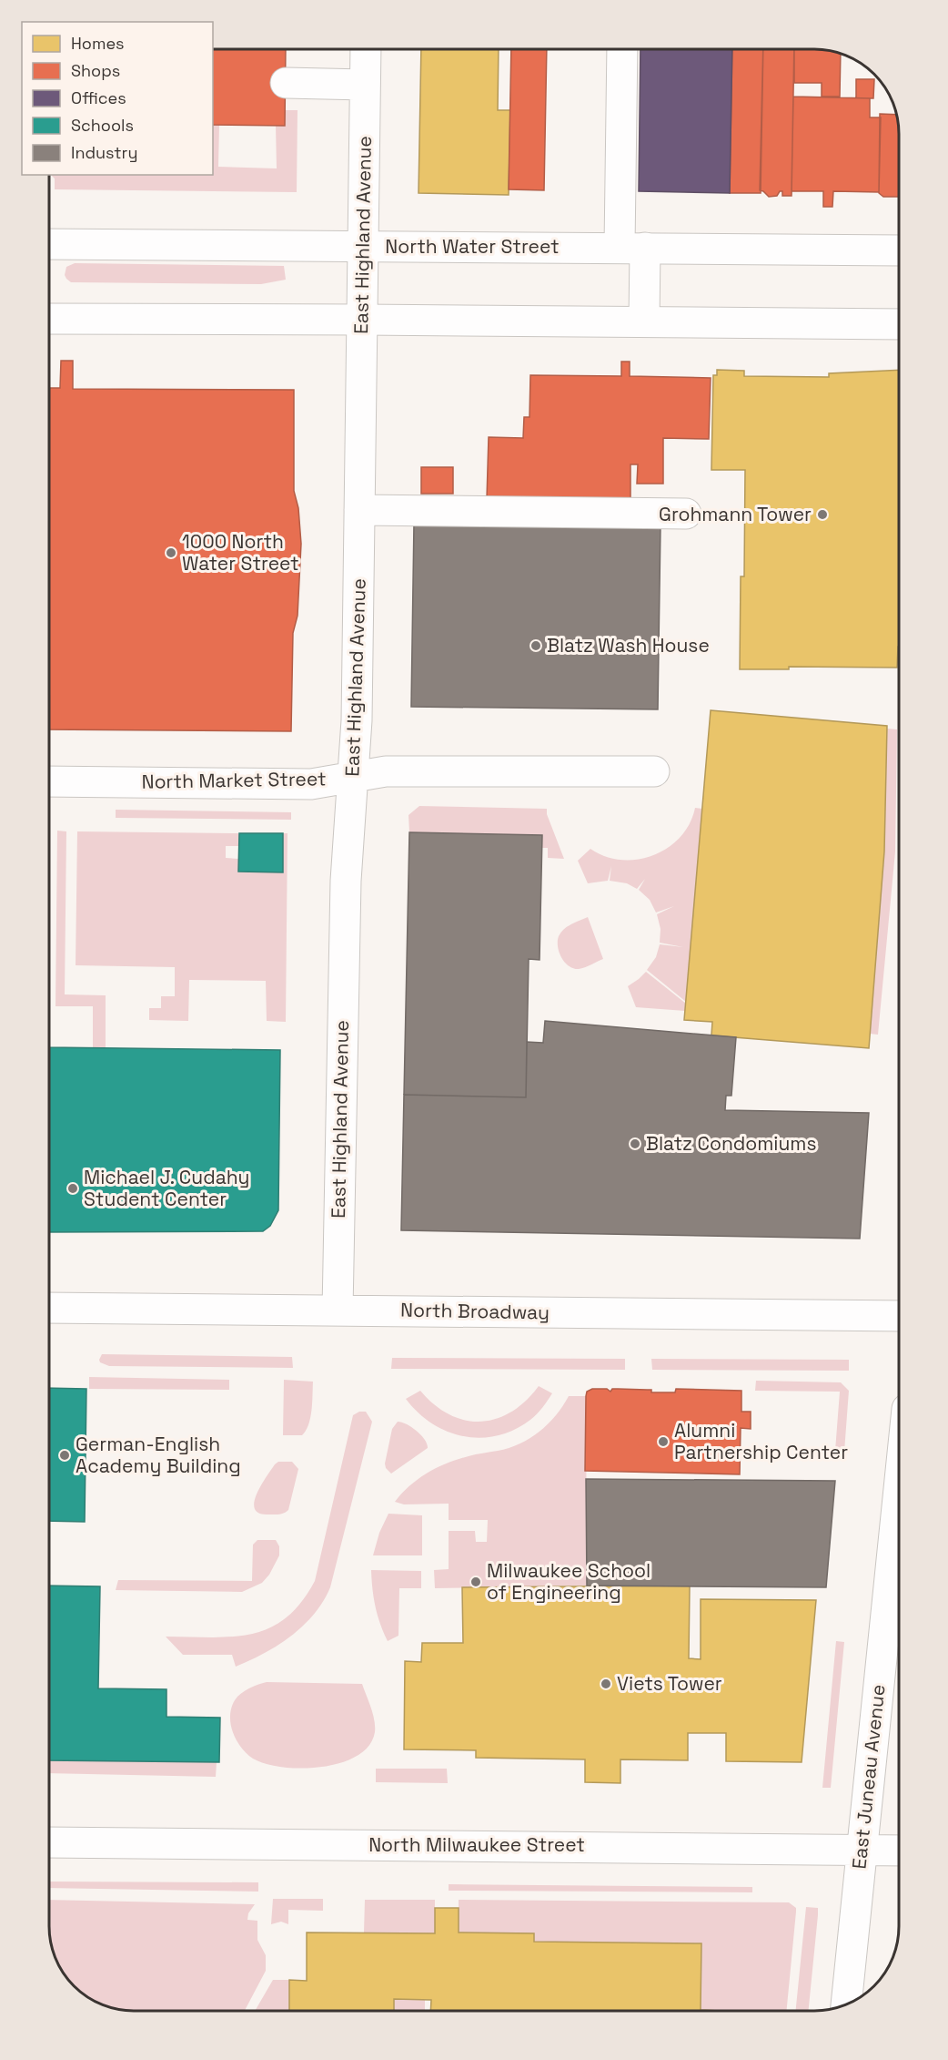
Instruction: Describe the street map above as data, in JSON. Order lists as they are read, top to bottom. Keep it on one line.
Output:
{"streets":{"street":["East Highland Avenue","North Water Street","North Market Street","North Broadway","East Juneau Avenue","North Milwaukee Street"]},"crossings":[["East Highland Avenue","North Water Street"],["East Highland Avenue","North Market Street"],["East Highland Avenue","North Broadway"],["East Juneau Avenue","North Milwaukee Street"]],"places":["Grohmann Tower","1000 North Water Street","Blatz Wash House","Blatz Condomiums","Michael J. Cudahy Student Center","Alumni Partnership Center","German-English Academy Building","Milwaukee School of Engineering","Viets Tower"],"legend":["Homes","Shops","Offices","Schools","Industry"]}
